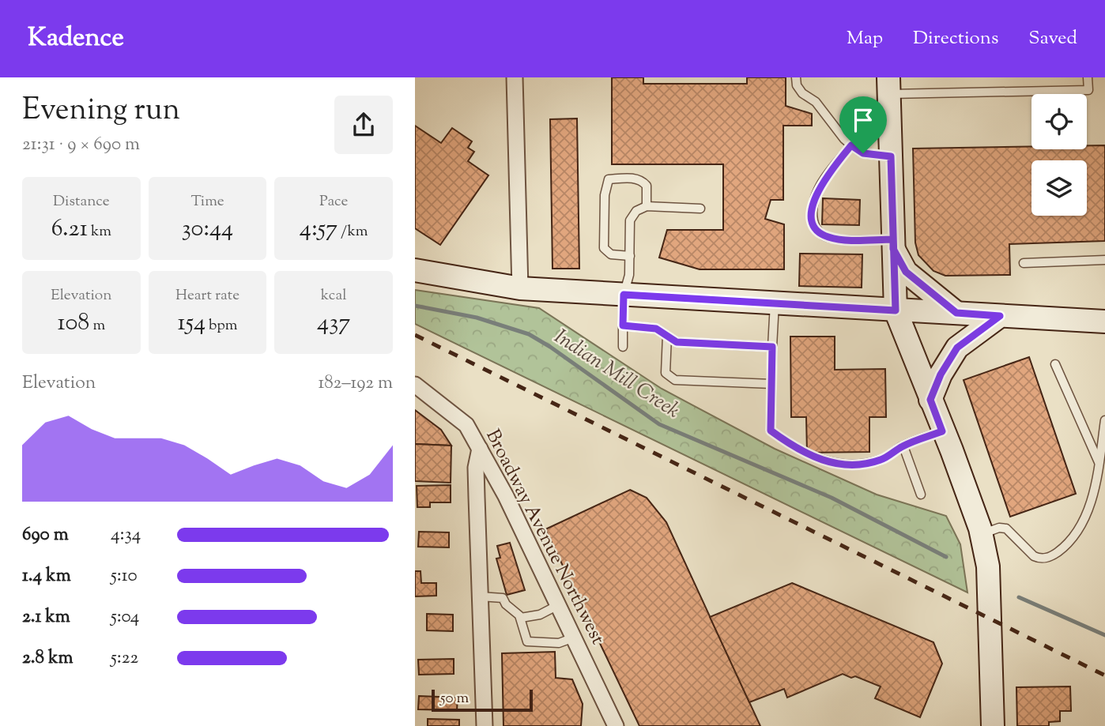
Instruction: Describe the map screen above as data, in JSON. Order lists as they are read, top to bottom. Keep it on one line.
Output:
{"streets":{"street":["Broadway Avenue Northwest"]},"water":["Indian Mill Creek"],"scale_bar":"50 m","page":{"header":"Kadence","nav":["Map","Directions","Saved"],"heading":["Evening run","21:31 · 9 × 690 m"],"stats":[["Distance","6.21 km"],["Time","30:44"],["Pace","4:57 /km"],["Elevation","108 m"],["Heart rate","154 bpm"],["kcal","437"]],"chart":["Elevation","182–192 m"],"list":[{"name":"690 m","note":"4:34"},{"name":"1.4 km","note":"5:10"},{"name":"2.1 km","note":"5:04"},{"name":"2.8 km","note":"5:22"}],"scale":"50 m"}}
